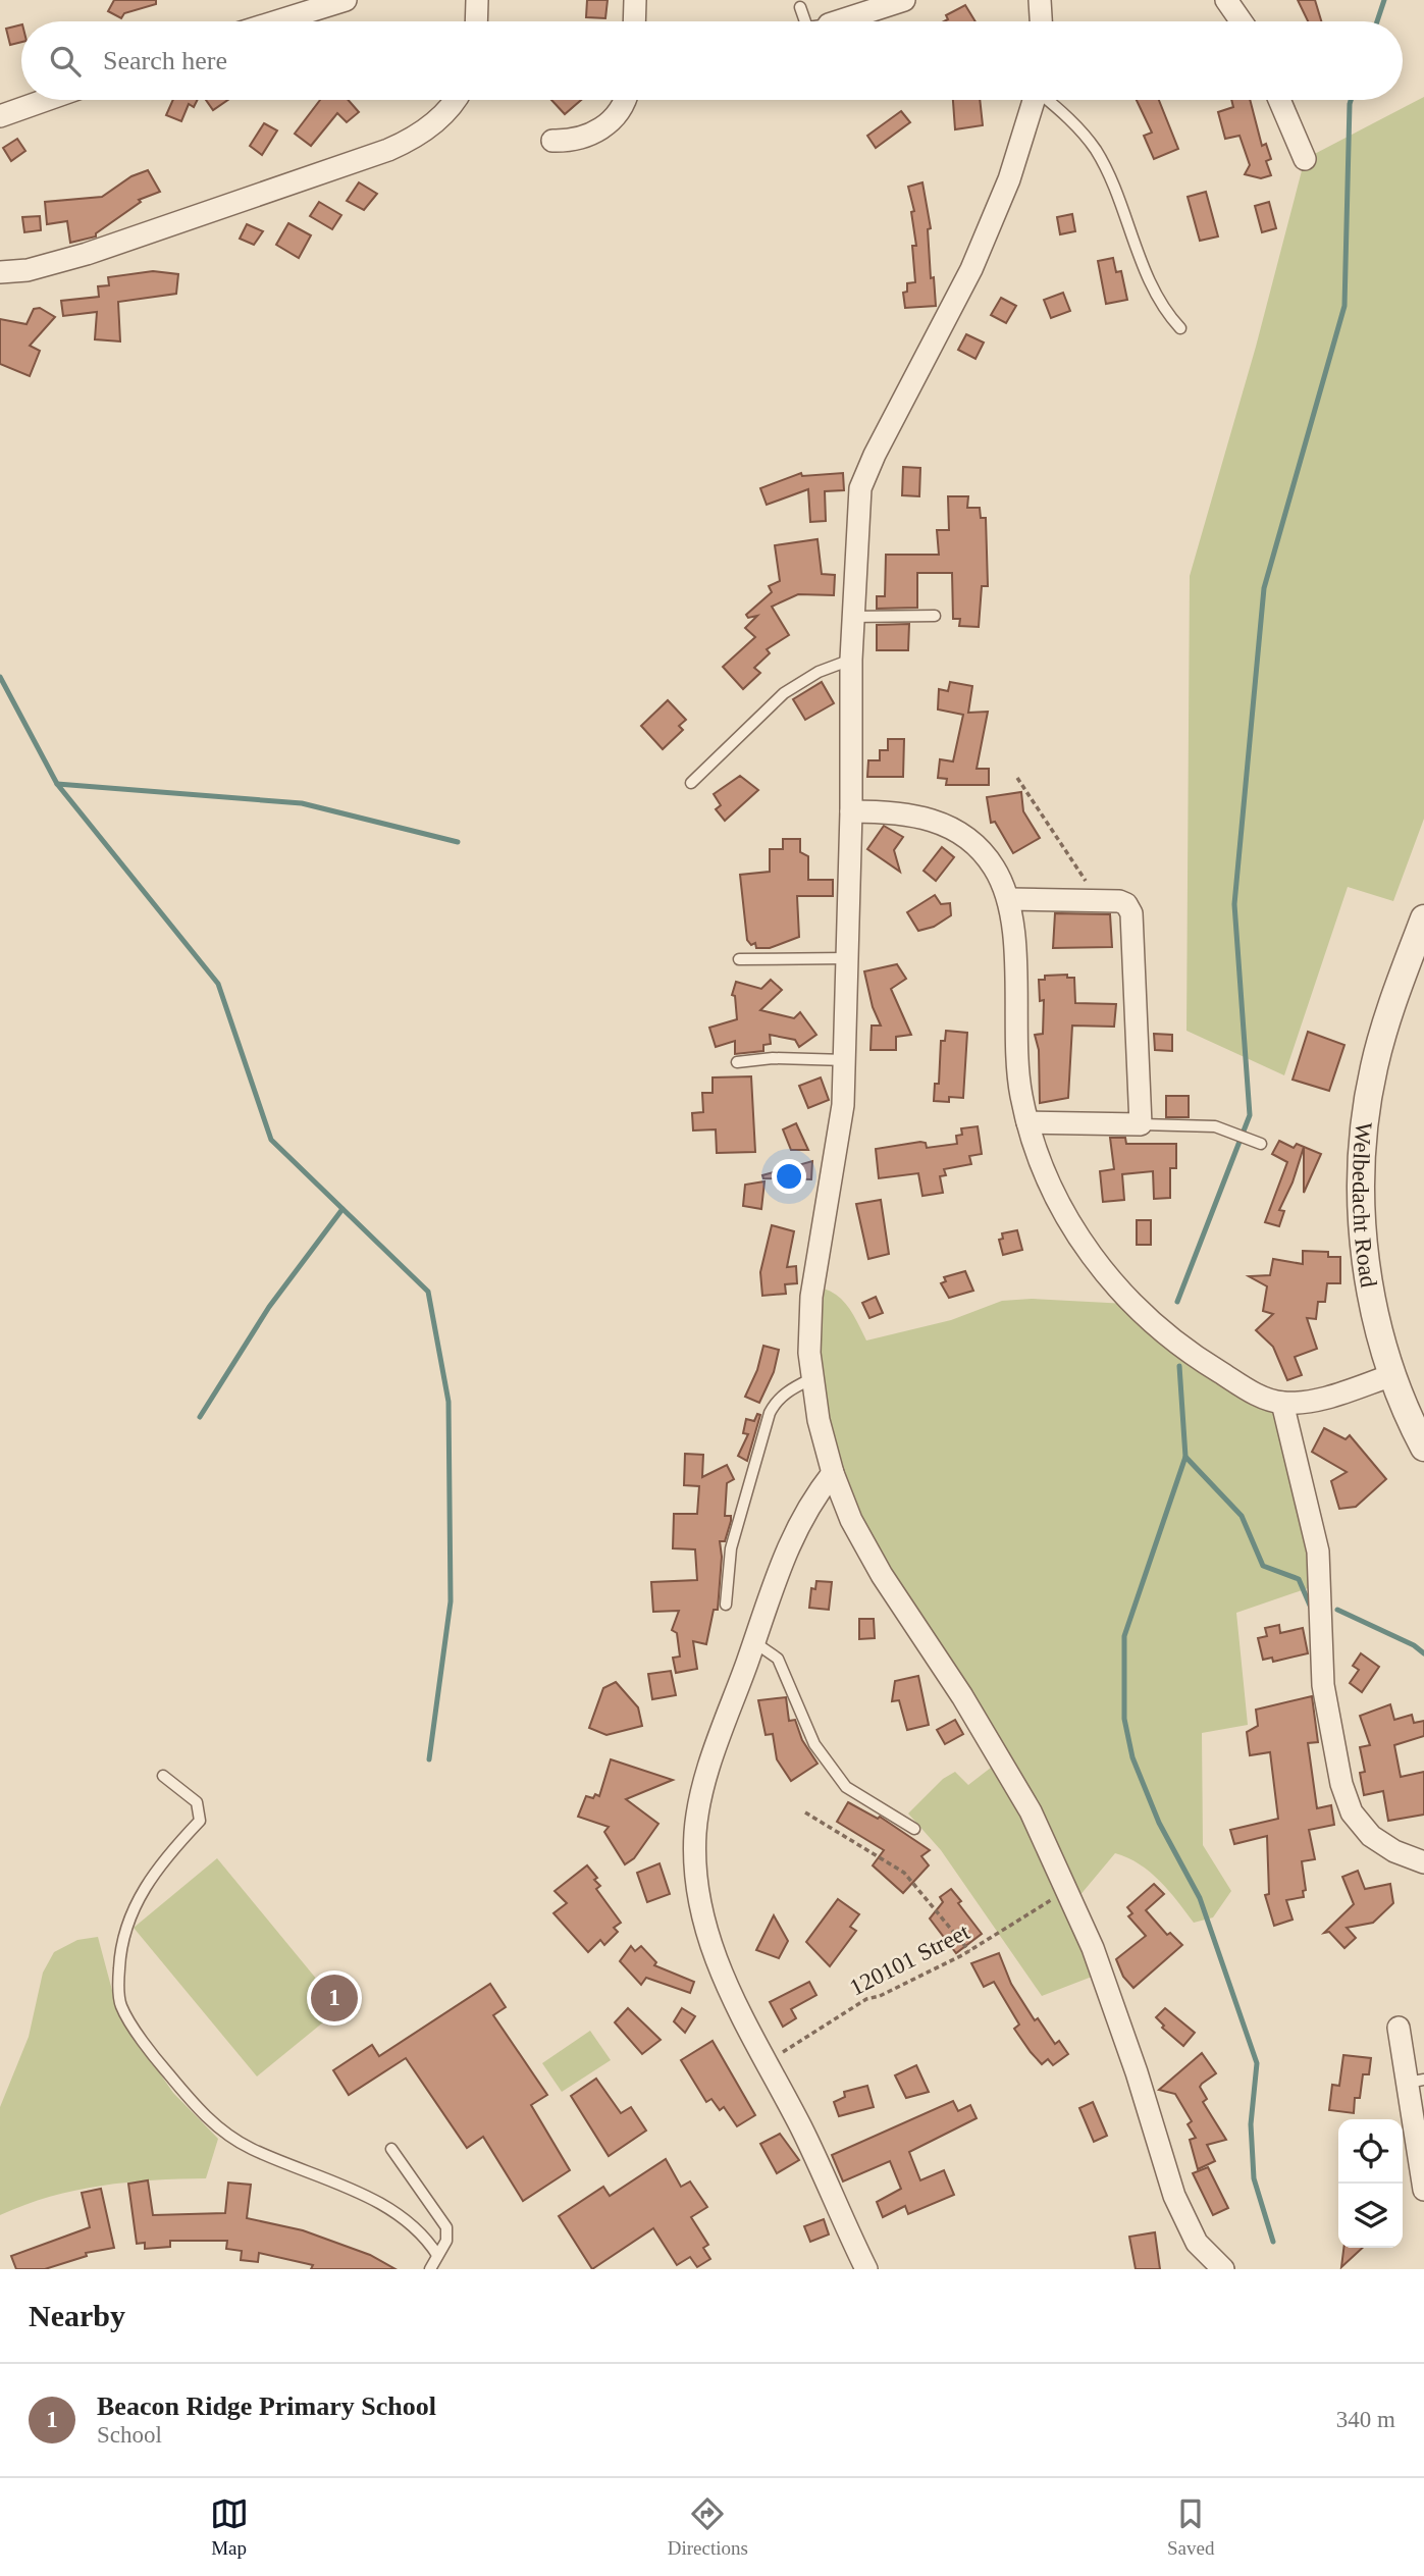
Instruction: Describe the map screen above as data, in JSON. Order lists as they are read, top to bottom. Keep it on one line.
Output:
{"streets":{"street":["Welbedacht Road"],"path":["120101 Street"]},"page":{"search":"Search here","pins":"1","heading":"Nearby","list":[{"mark":"1","name":"Beacon Ridge Primary School","note":"School","value":"340 m"}],"nav":["Map","Directions","Saved"]}}
